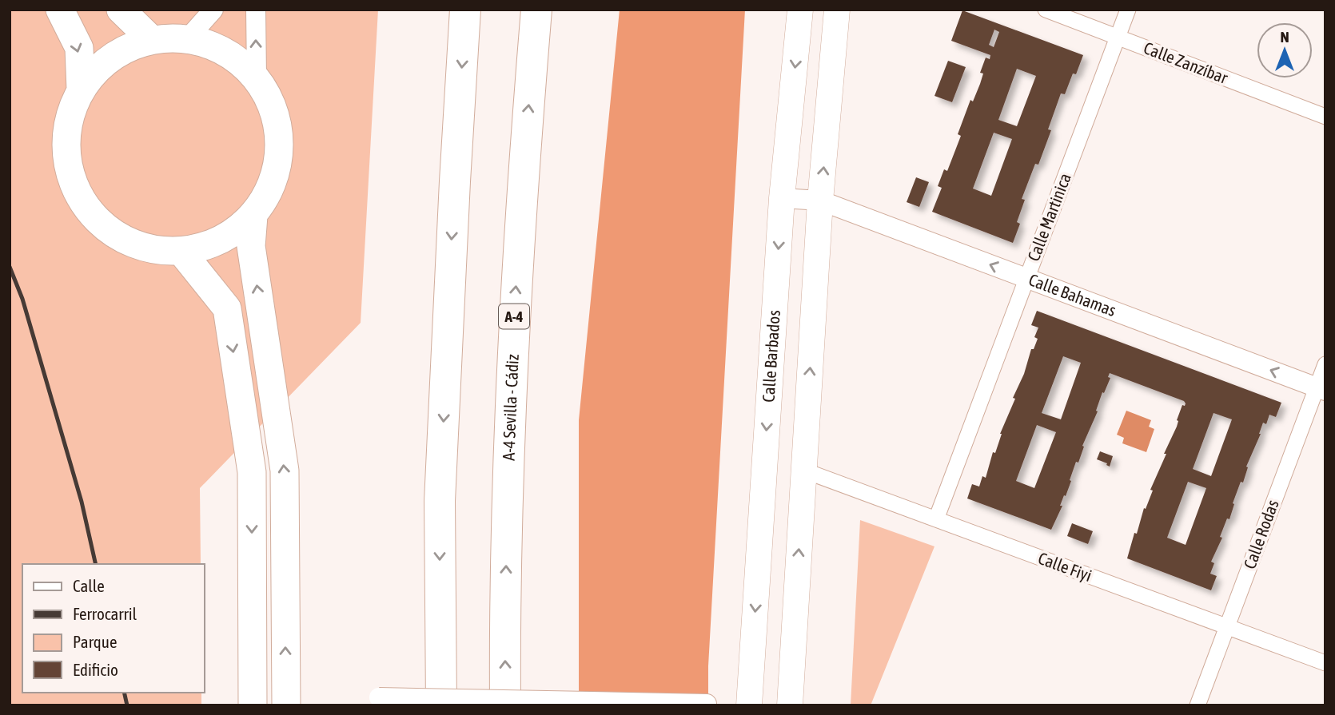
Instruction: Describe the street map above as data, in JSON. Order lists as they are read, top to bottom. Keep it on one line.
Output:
{"streets":{"highway":["A-4","A-4 Sevilla - Cádiz"],"street":["Calle Zanzíbar","Calle Martinica","Calle Bahamas","Calle Barbados","Calle Rodas","Calle Fiyi"]},"crossings":[["Calle Zanzíbar","Calle Martinica"],["Calle Martinica","Calle Bahamas"],["Calle Martinica","Calle Fiyi"],["Calle Bahamas","Calle Barbados"],["Calle Bahamas","Calle Rodas"],["Calle Rodas","Calle Fiyi"]],"one_way":["Calle Bahamas"],"legend":["Calle","Ferrocarril","Parque","Edificio"],"north":"top"}
